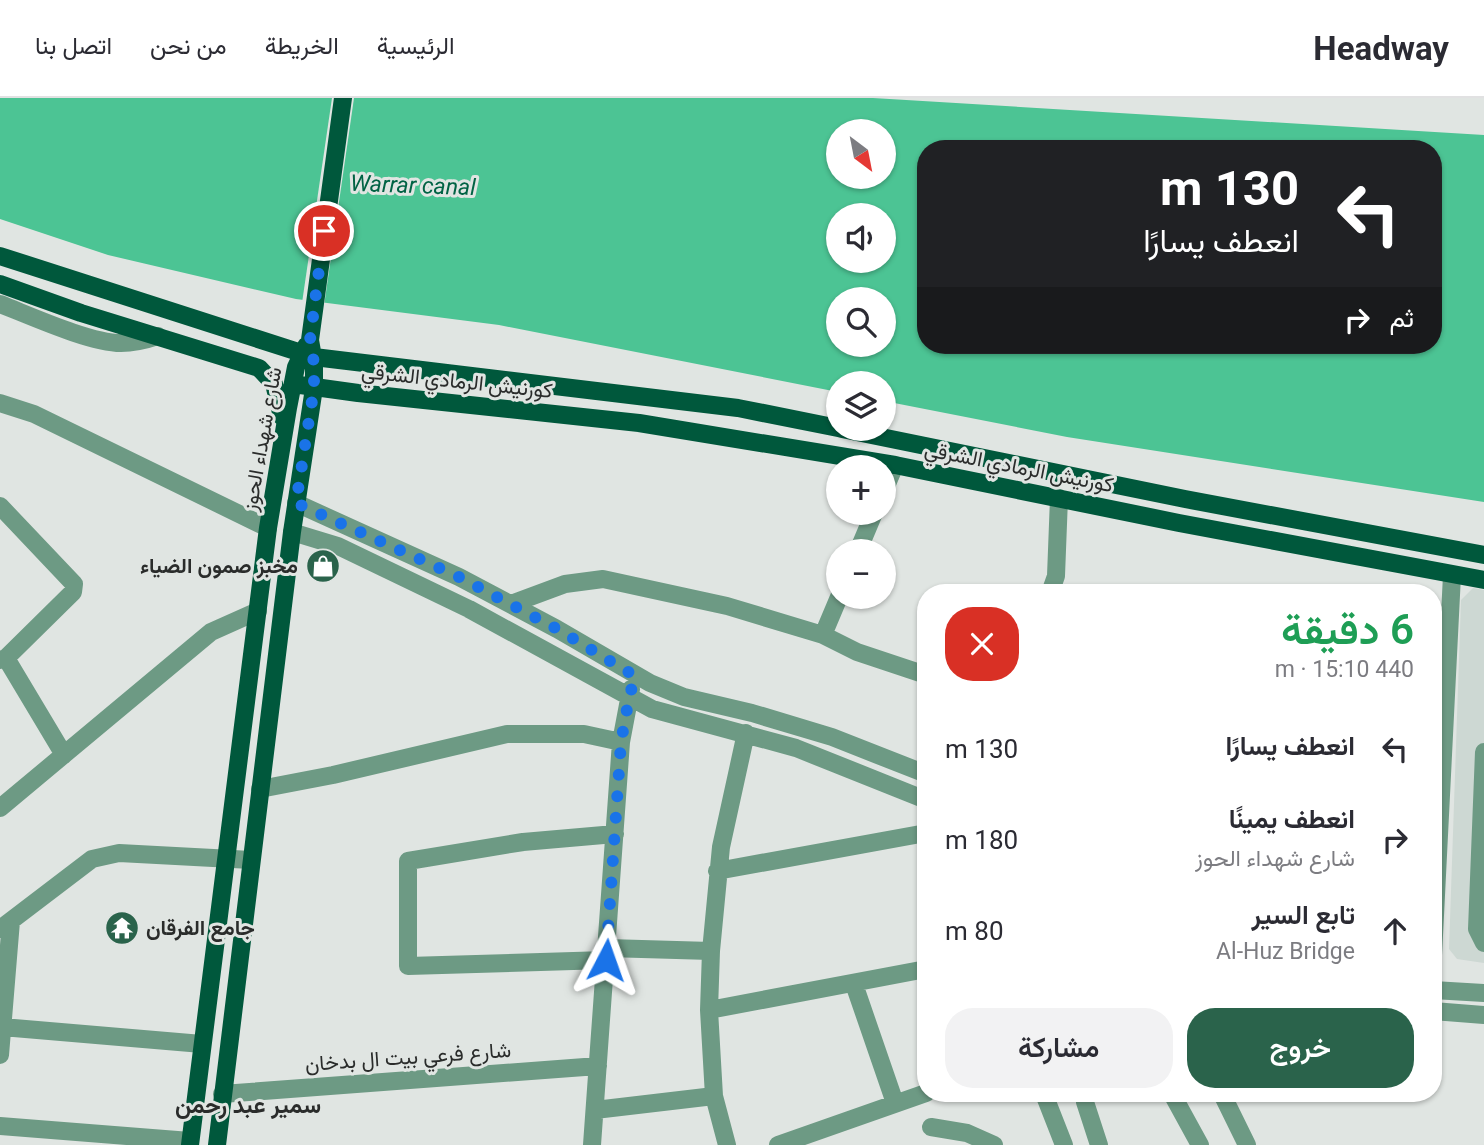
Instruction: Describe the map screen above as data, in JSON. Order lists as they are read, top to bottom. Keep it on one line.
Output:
{"streets":{"main road":["كورنيش الرمادي الشرقي","شارع شهداء الحوز"],"street":["شارع فرعي بيت ال بدخان"]},"crossings":[["كورنيش الرمادي الشرقي","شارع شهداء الحوز"],["شارع شهداء الحوز","شارع فرعي بيت ال بدخان"]],"districts":["سمير عبد رحمن"],"water":["Warrar canal"],"places":{"shop":["مخبز صمون الضياء"],"temple":["جامع الفرقان"]},"north":"bottom right","page":{"header":"Headway","nav":["الرئيسية","الخريطة","من نحن","اتصل بنا"],"map_buttons":["+","−"],"turn":["130 m","انعطف يسارًا"],"then":"ثم","heading":["6 دقيقة","440 m · 15:10"],"list":[{"name":"انعطف يسارًا","value":"130 m"},{"name":"انعطف يمينًا","note":"شارع شهداء الحوز","value":"180 m"},{"name":"تابع السير","note":"Al-Huz Bridge","value":"80 m"}],"buttons":["خروج","مشاركة"]}}
